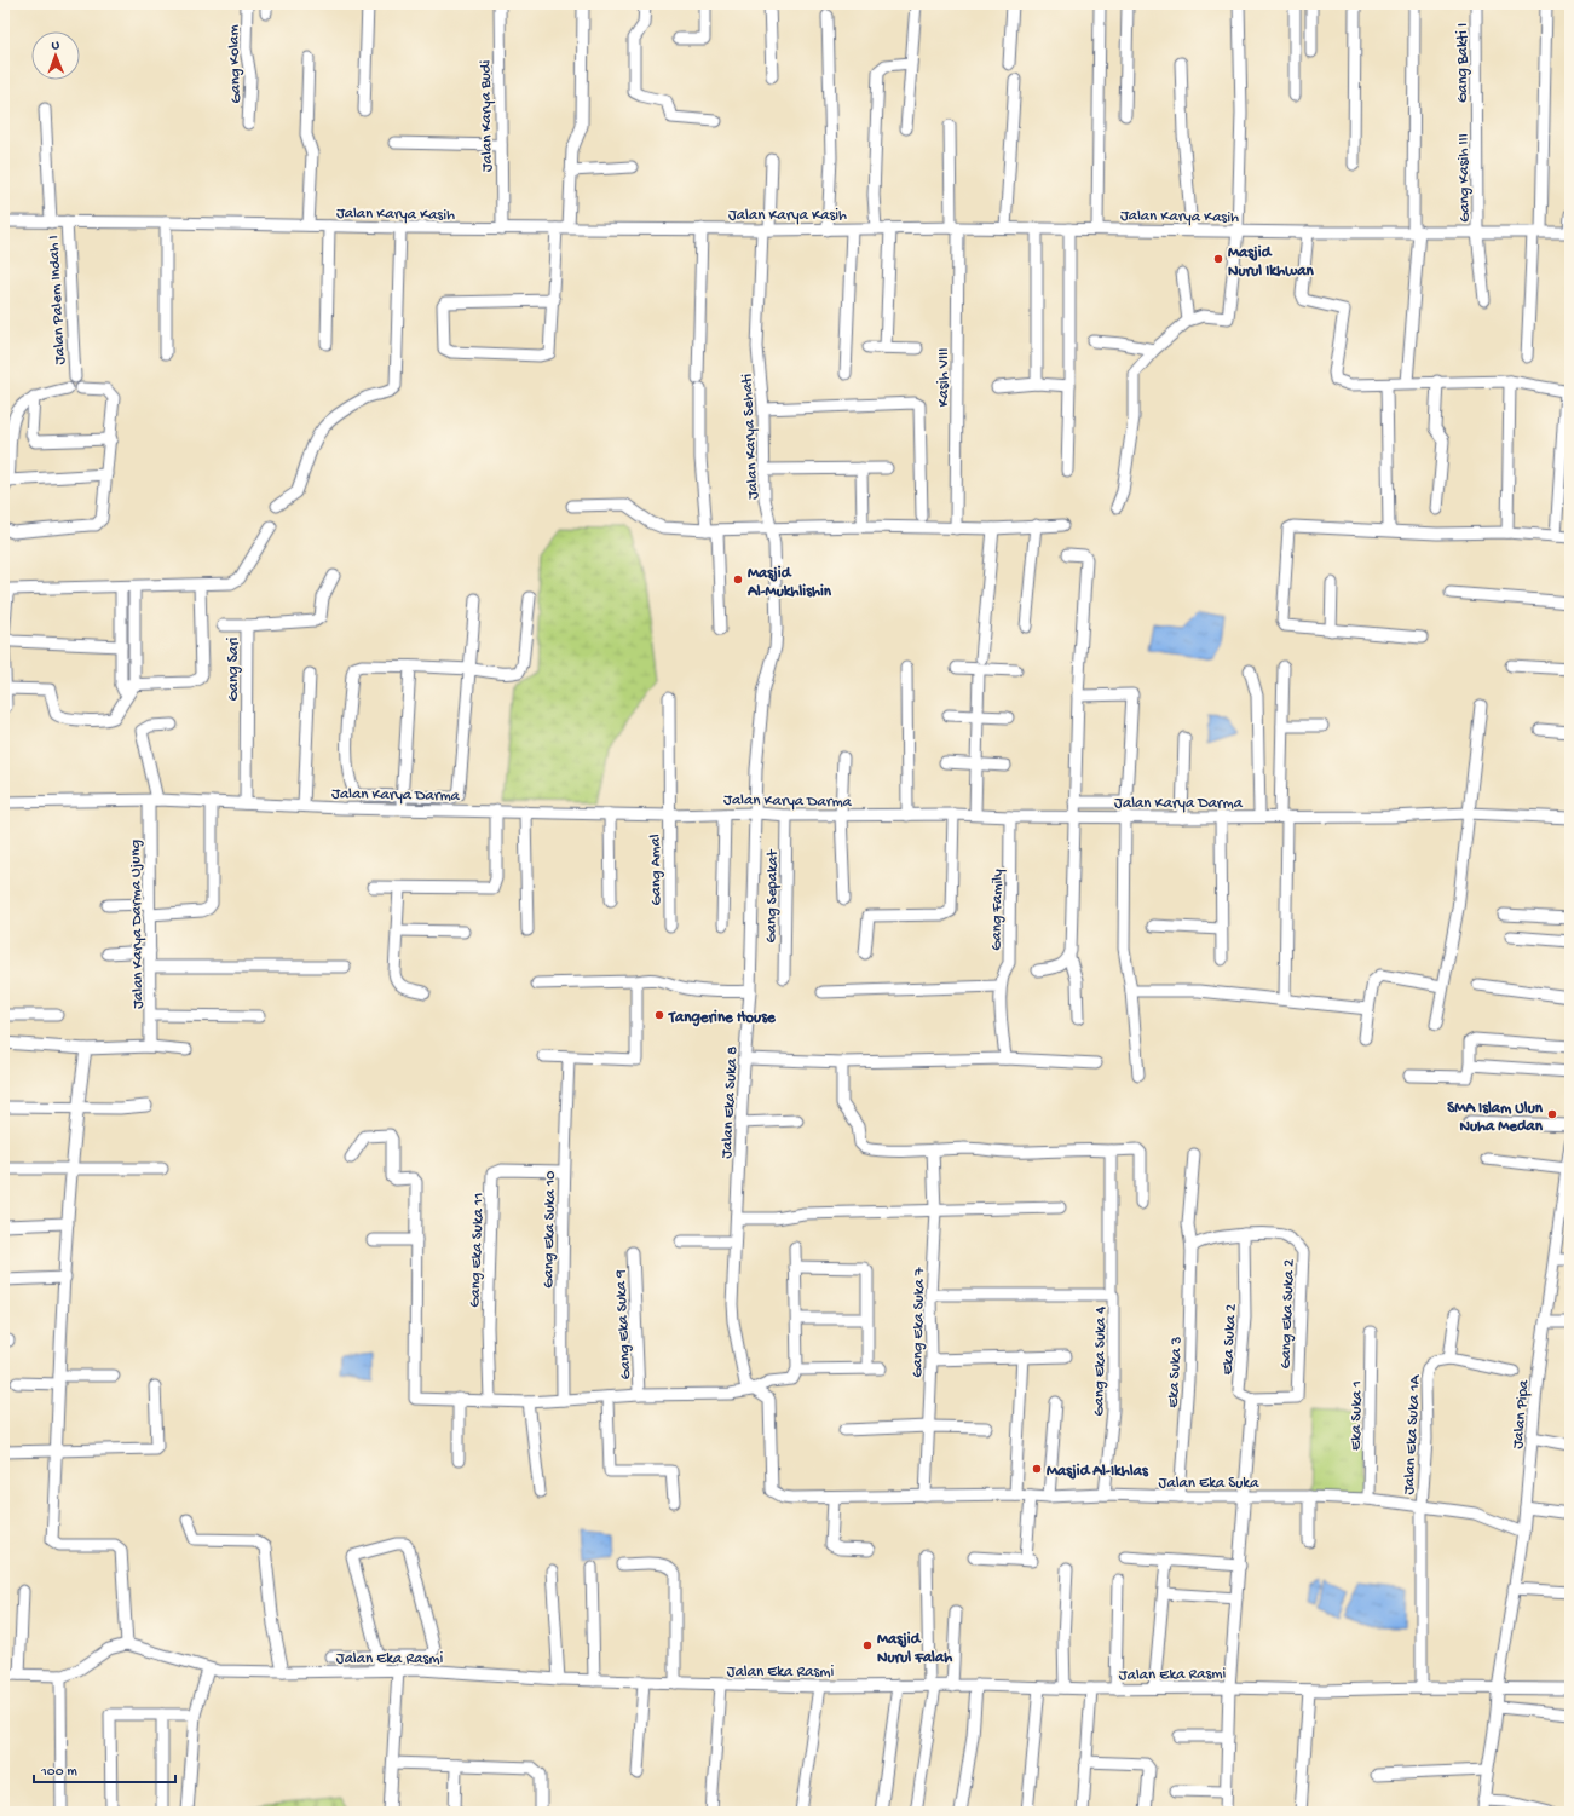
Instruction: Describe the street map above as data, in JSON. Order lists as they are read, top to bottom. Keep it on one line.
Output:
{"streets":{"street":["Gang Bakti I","Gang Kolam","Jalan Karya Budi","Gang Kasih III","Jalan Karya Kasih","Jalan Palem Indah I","Kasih VIII","Jalan Karya Sehati","Gang Sari","Jalan Karya Darma","Gang Amal","Gang Sepakat","Gang Family","Jalan Karya Darma Ujung","Jalan Eka Suka 8","Gang Eka Suka 10","Gang Eka Suka 11","Gang Eka Suka 2","Gang Eka Suka 7","Gang Eka Suka 9","Eka Suka 2","Gang Eka Suka 4","Eka Suka 3","Jalan Pipa","Eka Suka 1","Jalan Eka Suka 1A","Jalan Eka Suka","Jalan Eka Rasmi"]},"crossings":[["Gang Bakti I","Gang Kasih III"],["Jalan Karya Budi","Jalan Karya Kasih"],["Gang Kasih III","Jalan Karya Kasih"],["Jalan Karya Kasih","Jalan Palem Indah I"],["Jalan Karya Kasih","Kasih VIII"],["Jalan Karya Kasih","Jalan Karya Sehati"],["Jalan Karya Sehati","Jalan Karya Darma"],["Jalan Karya Sehati","Jalan Eka Suka 8"],["Gang Sari","Jalan Karya Darma"],["Jalan Karya Darma","Gang Amal"],["Jalan Karya Darma","Gang Sepakat"],["Jalan Karya Darma","Gang Family"],["Jalan Karya Darma","Jalan Karya Darma Ujung"],["Jalan Karya Darma","Jalan Eka Suka 8"],["Jalan Eka Suka 8","Jalan Eka Suka"],["Gang Eka Suka 10","Gang Eka Suka 11"],["Gang Eka Suka 2","Eka Suka 2"],["Gang Eka Suka 7","Gang Eka Suka 4"],["Gang Eka Suka 7","Jalan Eka Suka"],["Gang Eka Suka 4","Jalan Eka Suka"],["Eka Suka 3","Jalan Eka Suka"],["Jalan Pipa","Jalan Eka Suka"],["Jalan Pipa","Jalan Eka Rasmi"],["Eka Suka 1","Jalan Eka Suka"],["Jalan Eka Suka 1A","Jalan Eka Suka"],["Jalan Eka Suka 1A","Jalan Eka Rasmi"]],"places":["Masjid Nurul Ikhwan","Masjid Al-Mukhlishin","Tangerine House","SMA Islam Ulun Nuha Medan","Masjid Al-Ikhlas","Masjid Nurul Falah"],"scale_bar":"100 m","north":"top"}
